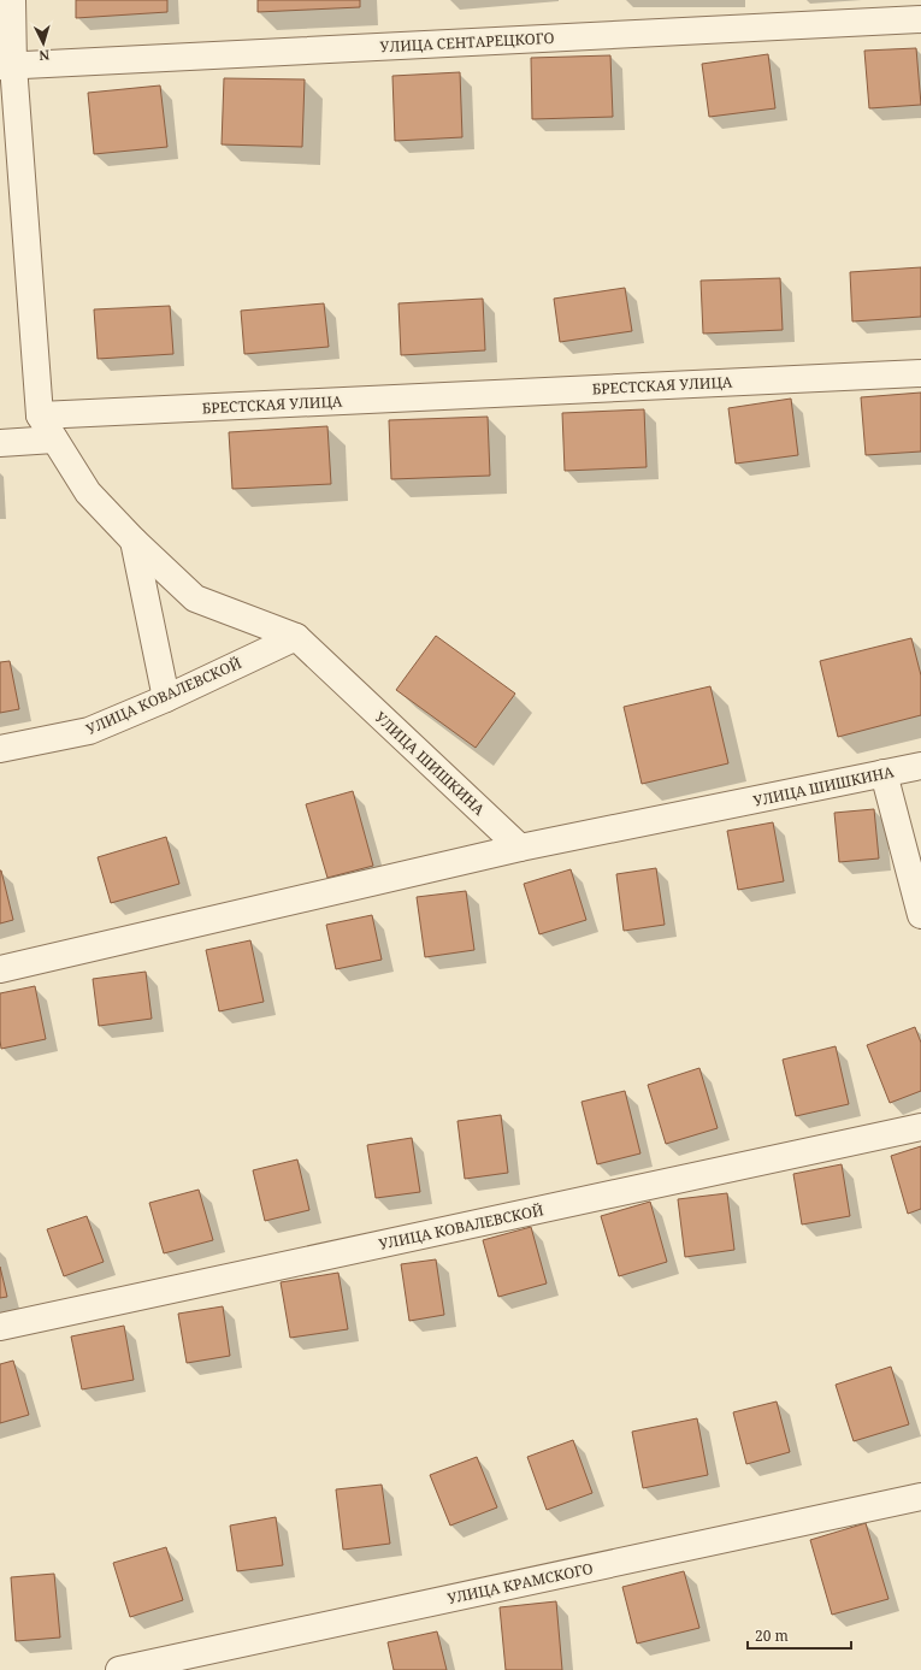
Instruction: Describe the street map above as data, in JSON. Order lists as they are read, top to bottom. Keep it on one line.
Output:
{"streets":{"street":["УЛИЦА СЕНТАРЕЦКОГО","БРЕСТСКАЯ УЛИЦА","УЛИЦА КОВАЛЕВСКОЙ","УЛИЦА ШИШКИНА","УЛИЦА КРАМСКОГО"]},"crossings":[["БРЕСТСКАЯ УЛИЦА","УЛИЦА ШИШКИНА"],["УЛИЦА КОВАЛЕВСКОЙ","УЛИЦА ШИШКИНА"]],"scale_bar":"20 m","north":"bottom"}
